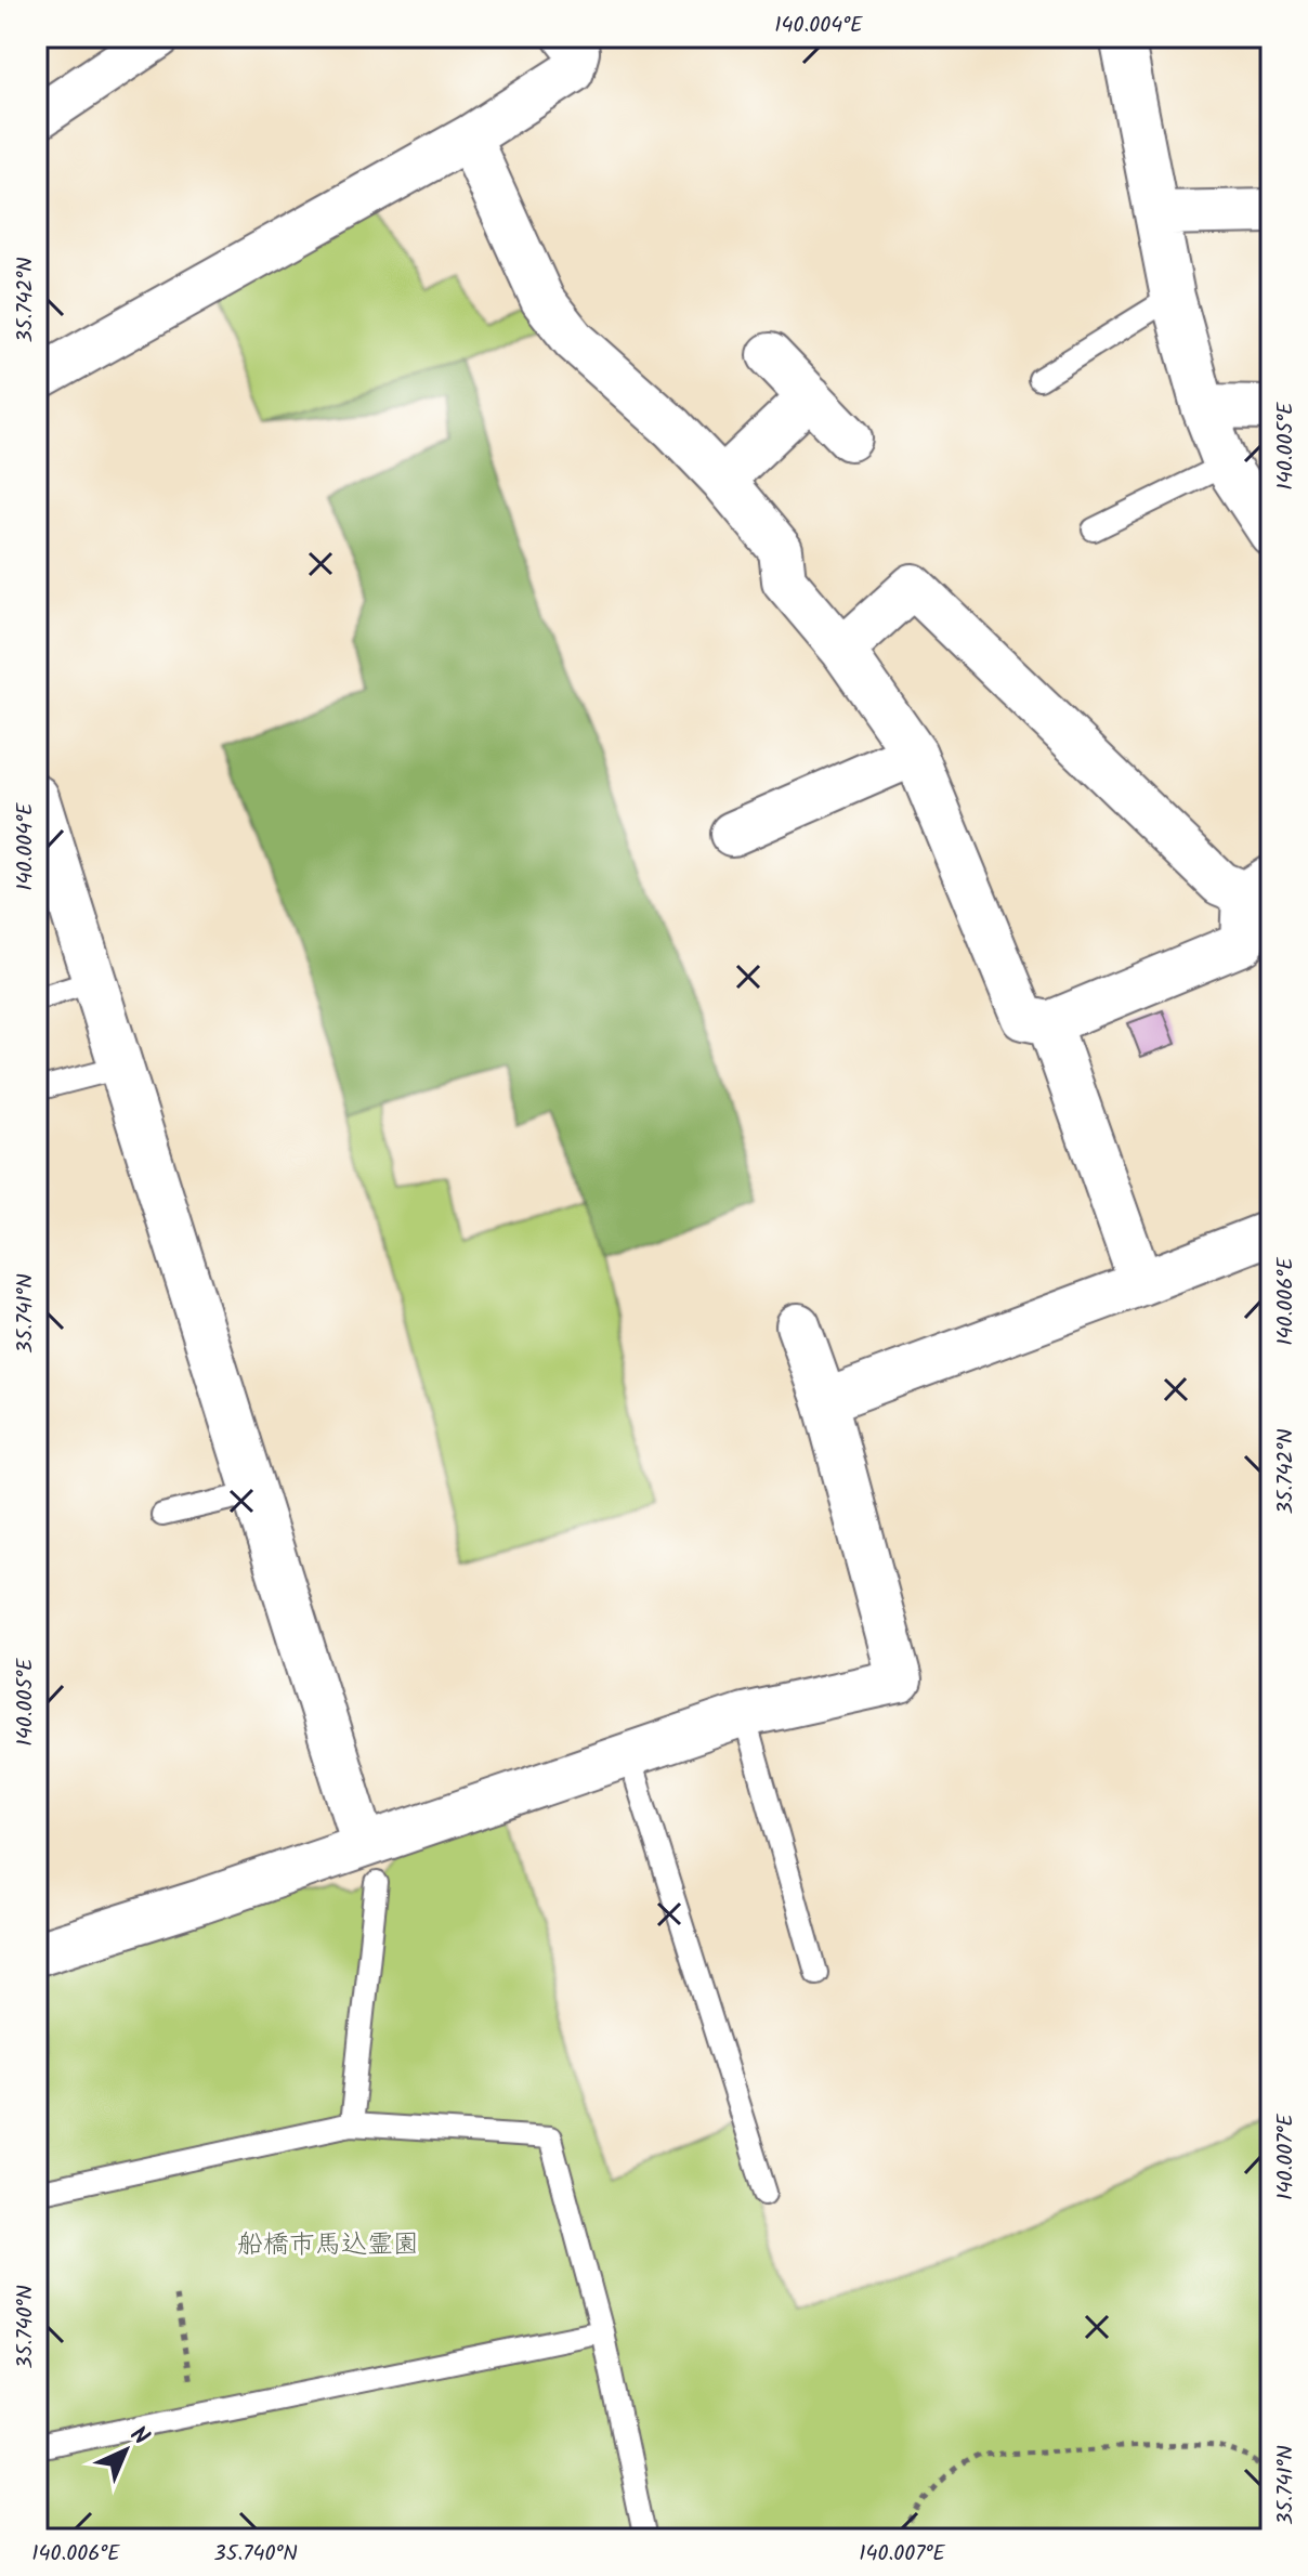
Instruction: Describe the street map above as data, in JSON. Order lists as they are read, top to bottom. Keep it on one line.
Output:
{"parks":["船橋市馬込霊園"],"north":"top right","coordinates":["140.004°E","35.742°N","140.005°E","140.006°E","35.741°N","140.007°E","35.740°N"]}
